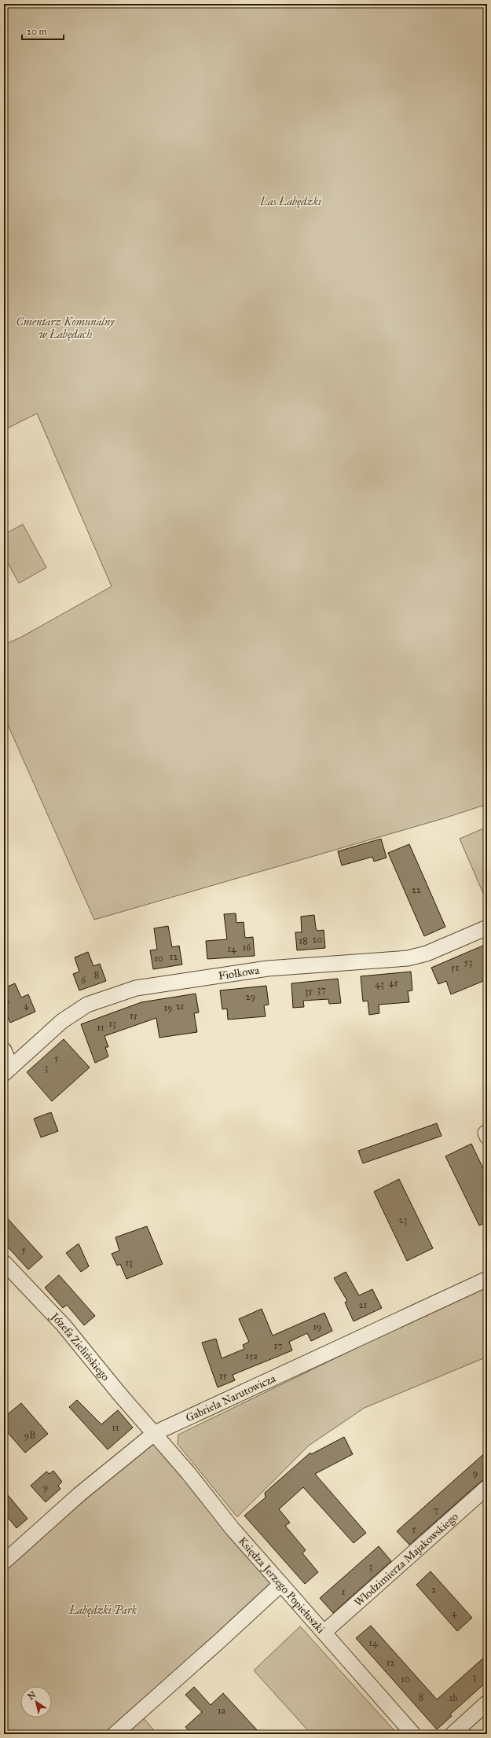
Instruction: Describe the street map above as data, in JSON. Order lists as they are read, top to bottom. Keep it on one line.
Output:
{"streets":{"street":["Fiołkowa","Józefa Zielińskiego","Gabriela Narutowicza","Włodzimierza Majakowskiego","Księdza Jerzego Popiełuszki"]},"crossings":[["Józefa Zielińskiego","Gabriela Narutowicza"],["Józefa Zielińskiego","Księdza Jerzego Popiełuszki"],["Gabriela Narutowicza","Księdza Jerzego Popiełuszki"],["Włodzimierza Majakowskiego","Księdza Jerzego Popiełuszki"]],"parks":["Las Łabędzki","Cmentarz Komunalny w Łabędach","Łabędzki Park"],"house_numbers":["22","20","18","16","14","12","10","53","51","8","6","45","43","37","35","29","4","21","19","15","13","11","5","3","23","5","13","21","19","17","15a","15","11","9B","9","9","7","5","3","2","1","4","14","12","3","10","8","1b","1a"],"scale_bar":"20 m","north":"top left"}
